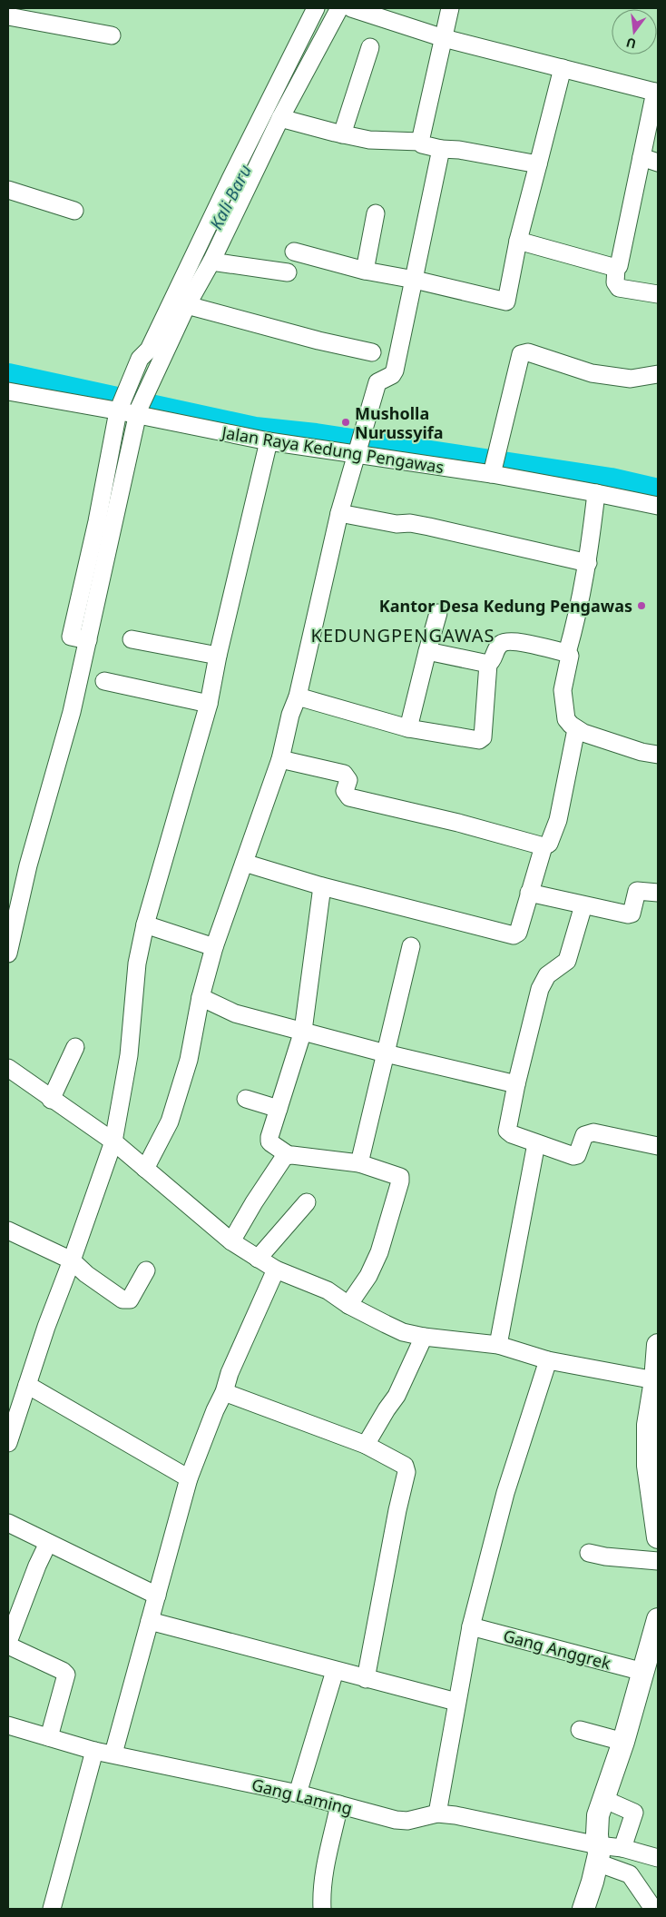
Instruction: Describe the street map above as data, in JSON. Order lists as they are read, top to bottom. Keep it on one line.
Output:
{"streets":{"street":["Jalan Raya Kedung Pengawas","Gang Anggrek","Gang Laming"]},"districts":["KEDUNGPENGAWAS"],"water":["Kali Baru"],"places":["Musholla Nurussyifa","Kantor Desa Kedung Pengawas"],"north":"bottom"}
